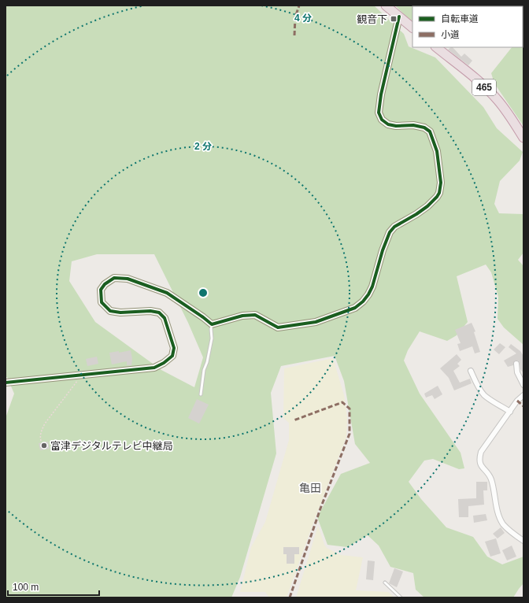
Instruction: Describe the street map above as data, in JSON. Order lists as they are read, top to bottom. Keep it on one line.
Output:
{"streets":{"highway":["465"]},"districts":["亀田"],"places":{"transit":["観音下"],"other":["富津デジタルテレビ中継局"]},"legend":["自転車道","小道"],"scale_bar":"100 m","rings":["4 分","2 分"]}
